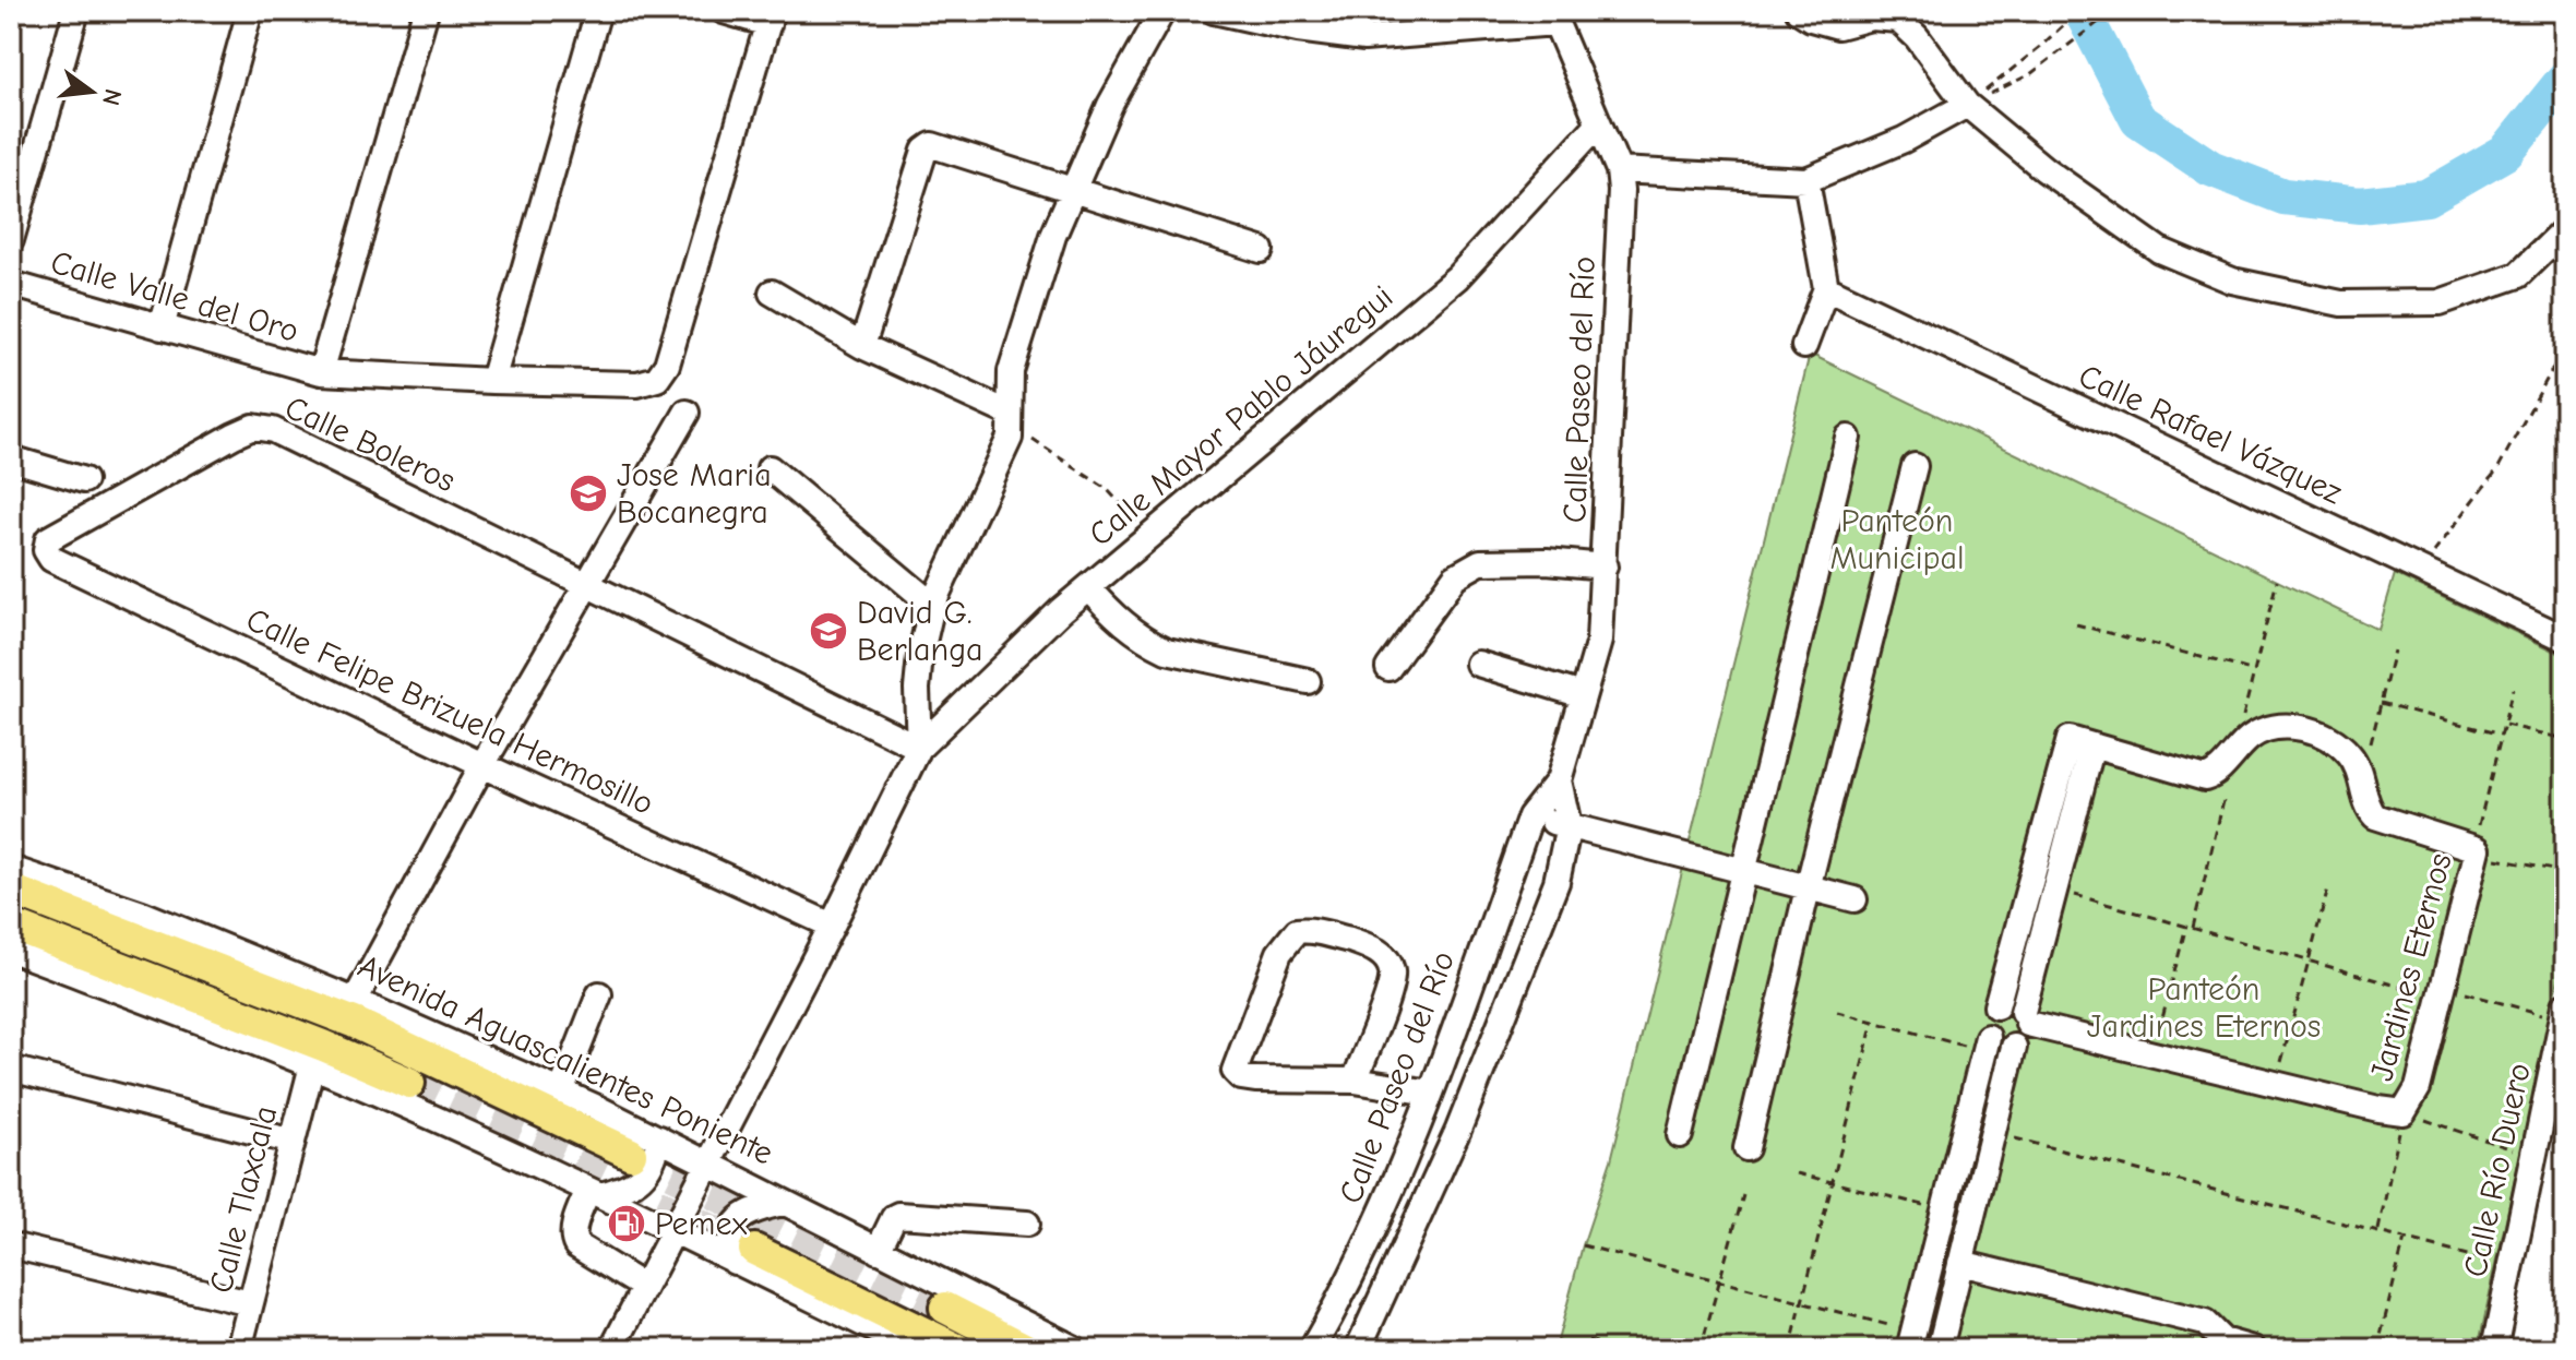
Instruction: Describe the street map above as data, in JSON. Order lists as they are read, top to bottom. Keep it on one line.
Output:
{"streets":{"main road":["Avenida Aguascalientes Poniente"],"street":["Calle Valle del Oro","Calle Paseo del Río","Calle Mayor Pablo Jáuregui","Calle Rafael Vázquez","Calle Boleros","Calle Felipe Brizuela Hermosillo","Jardines Eternos","Calle Río Duero","Calle Tlaxcala"]},"crossings":[["Calle Paseo del Río","Calle Mayor Pablo Jáuregui"],["Calle Boleros","Calle Felipe Brizuela Hermosillo"]],"parks":["Panteón Municipal","Panteón Jardines Eternos"],"places":{"school or university":["Jose Maria Bocanegra","David G. Berlanga"],"fuel station":["Pemex"]},"north":"right"}
